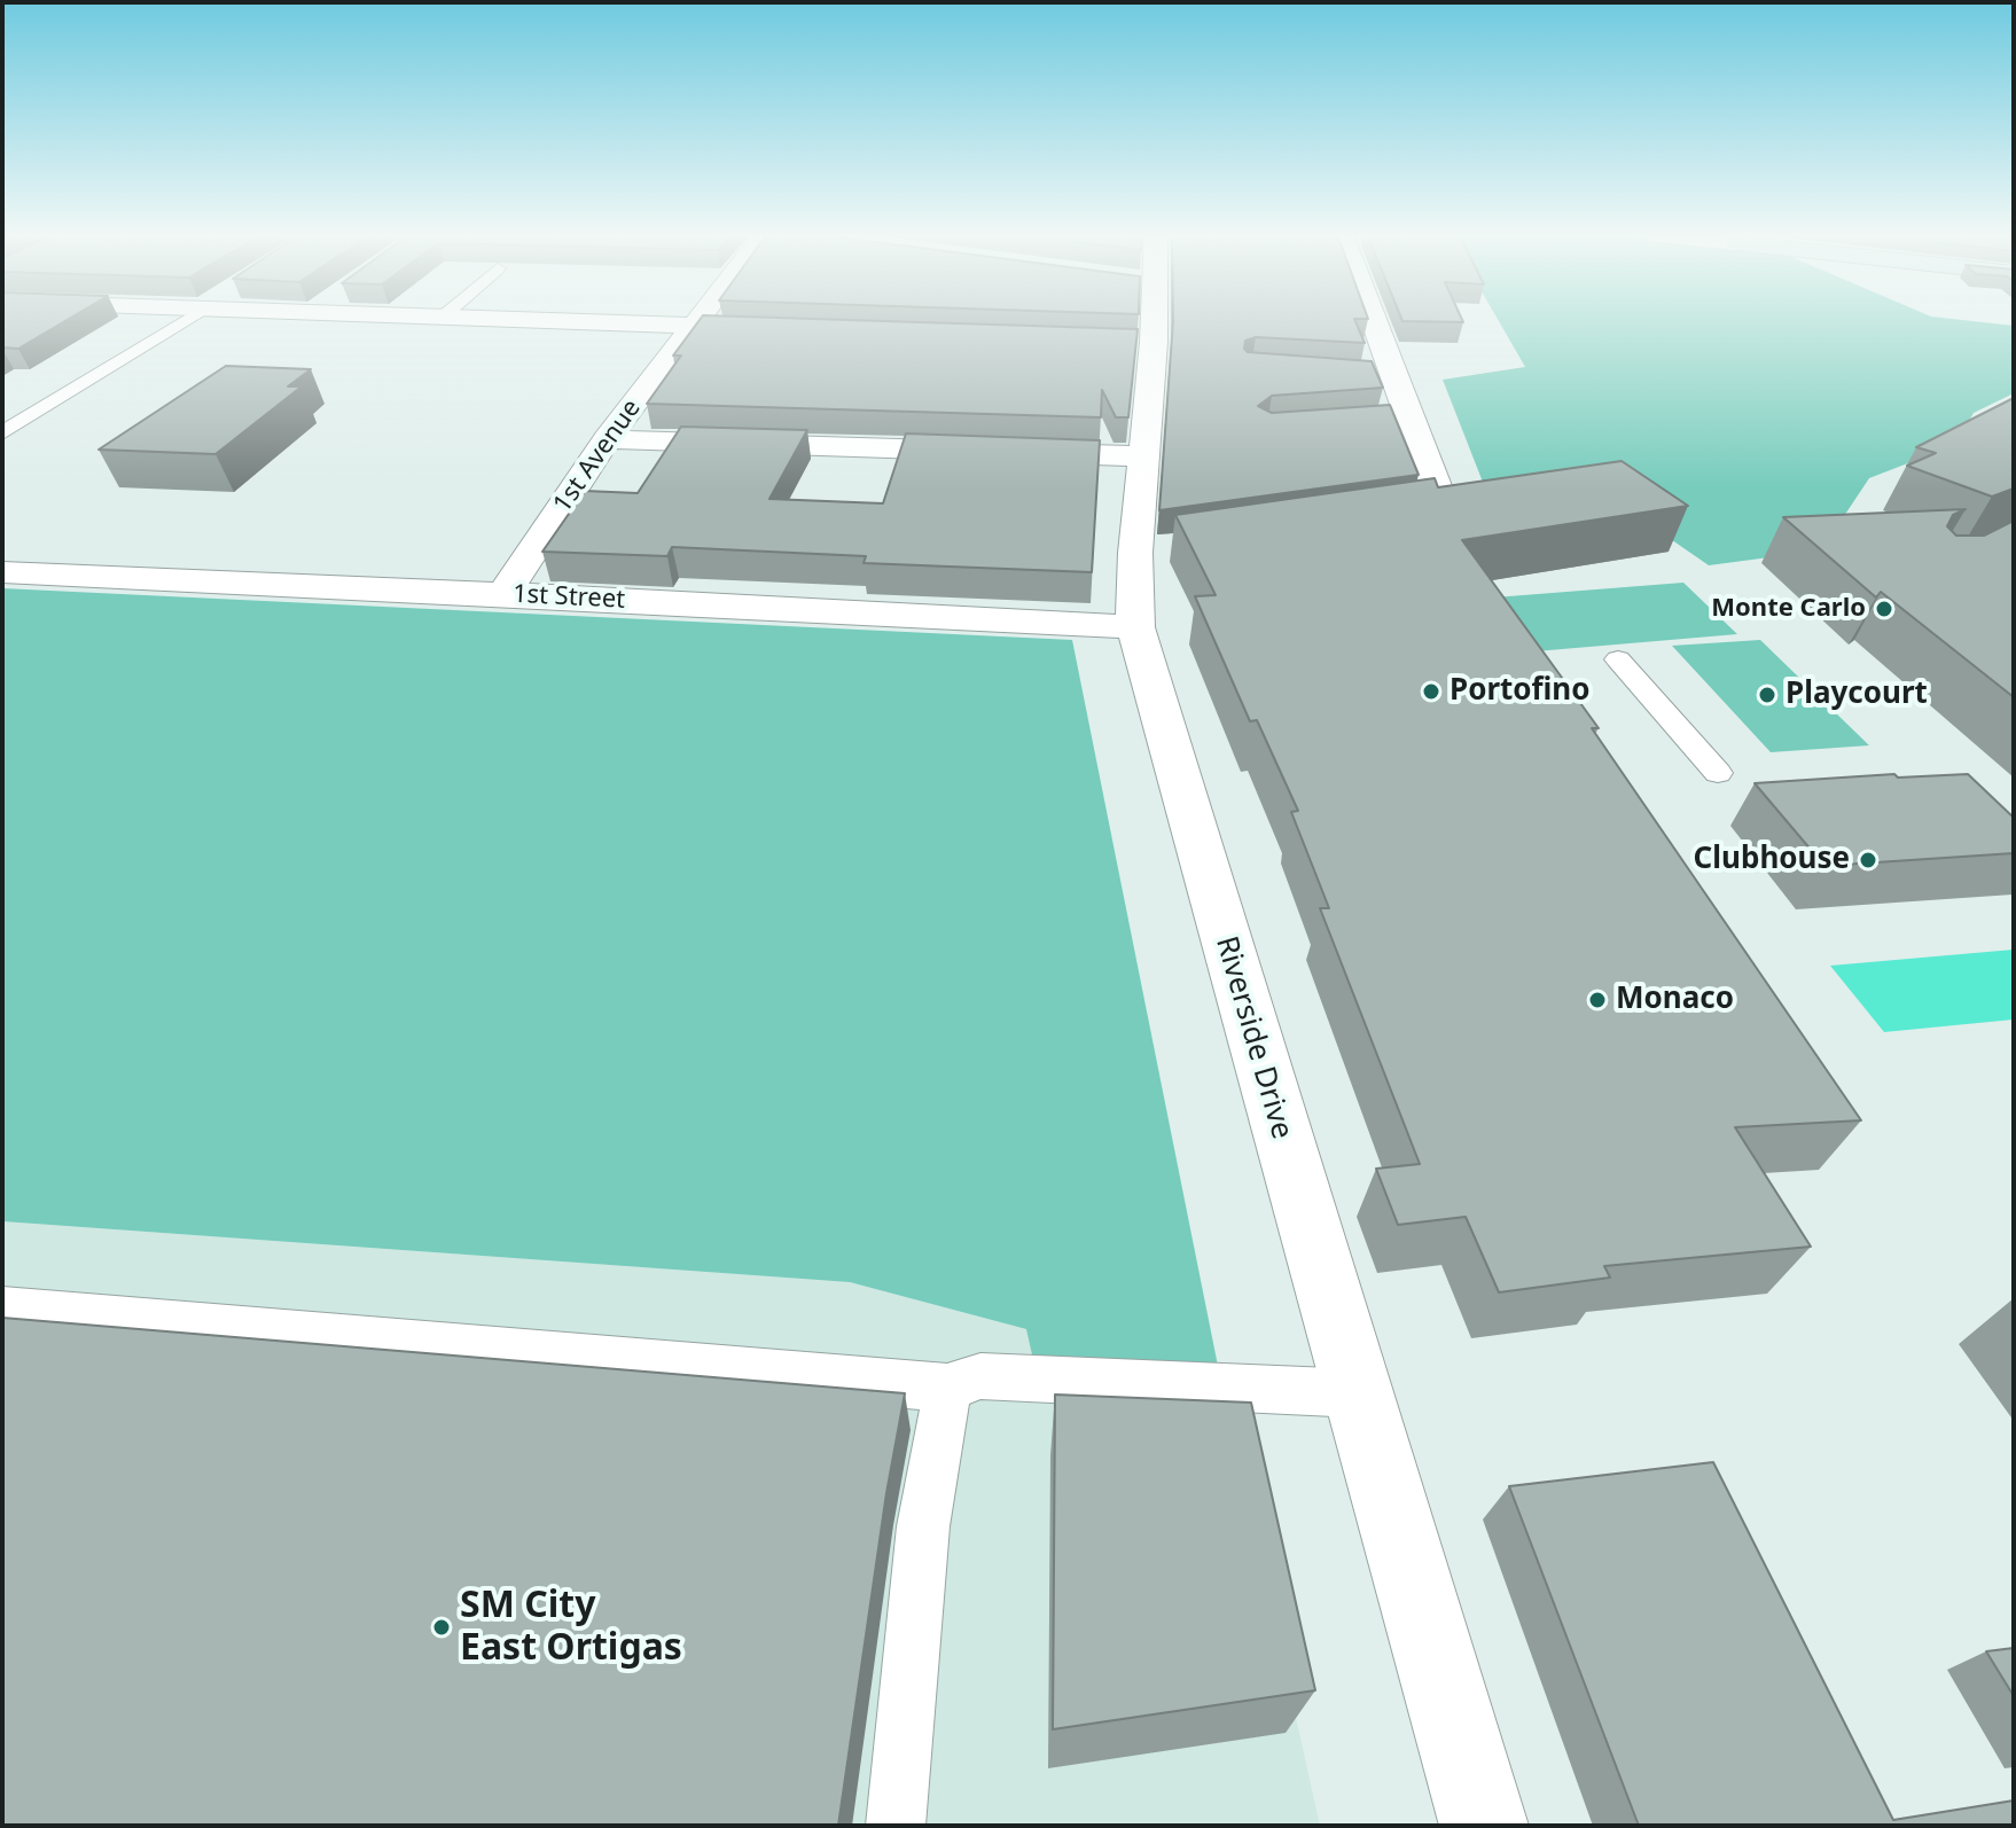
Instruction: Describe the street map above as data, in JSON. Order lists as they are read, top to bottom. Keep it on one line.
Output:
{"streets":{"street":["1st Avenue","1st Street","Riverside Drive"]},"crossings":[["1st Avenue","1st Street"],["1st Street","Riverside Drive"]],"places":["Monte Carlo","Portofino","Playcourt","Clubhouse","Monaco","SM City East Ortigas"]}
